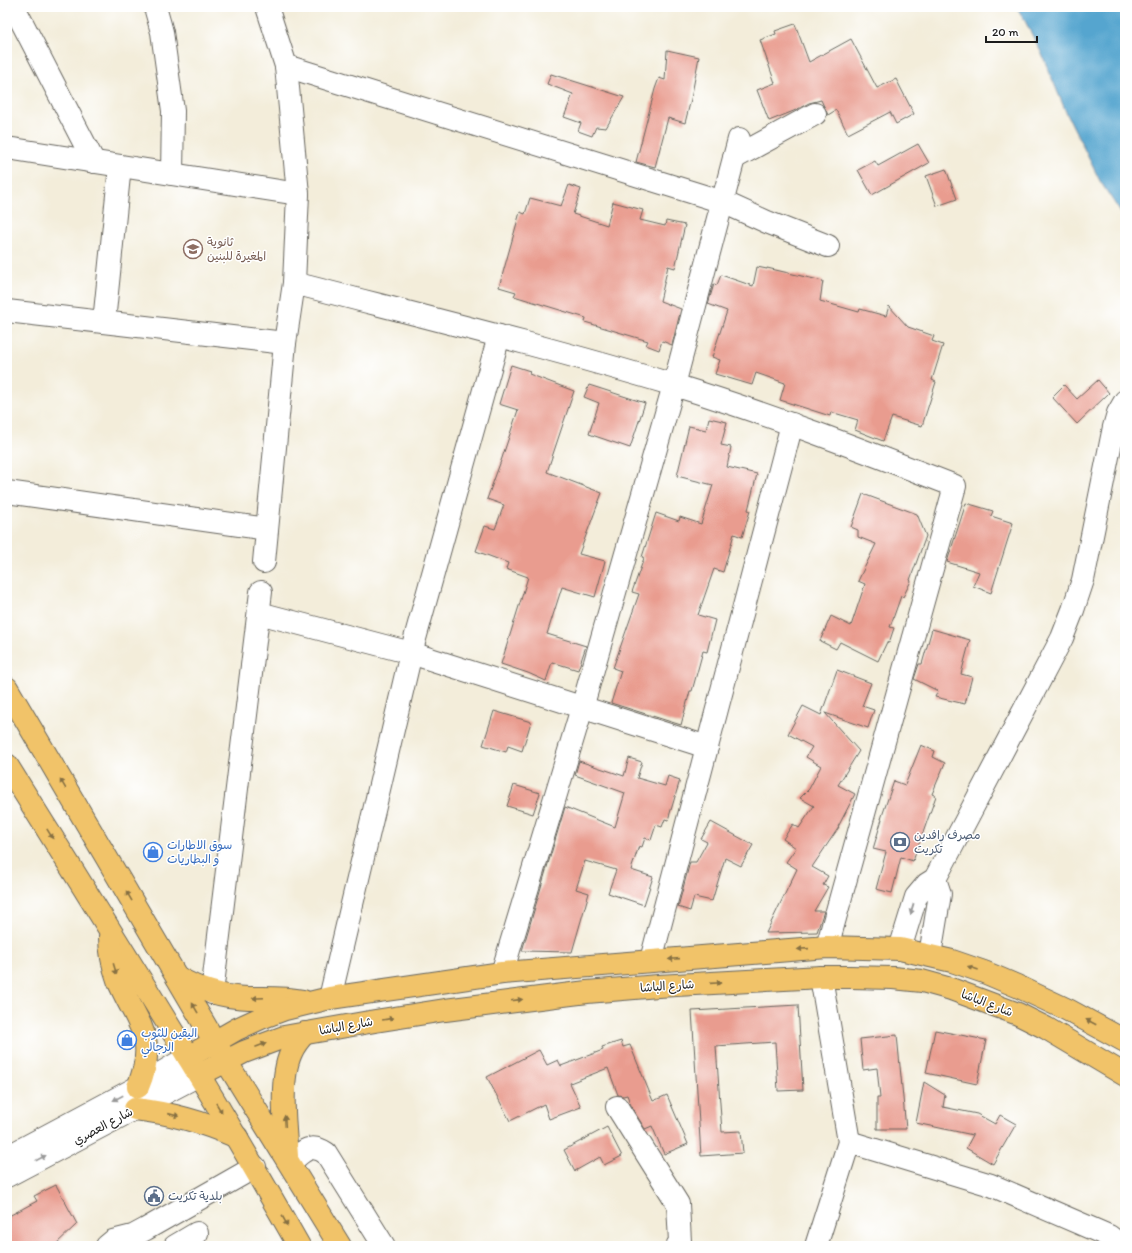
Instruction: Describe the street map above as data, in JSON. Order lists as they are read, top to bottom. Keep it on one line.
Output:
{"streets":{"main road":["شارع الباشا"],"street":["شارع العصري"]},"crossings":[["شارع الباشا","شارع العصري"]],"places":{"school or university":["ثانوية المغيرة للبنين"],"bank":["مصرف رافدين تكريت"],"shop":["سوق الاطارات و البطاريات","اليقين للثوب الرجالي"],"public building":["بلدية تكريت"]},"scale_bar":"20 m"}
